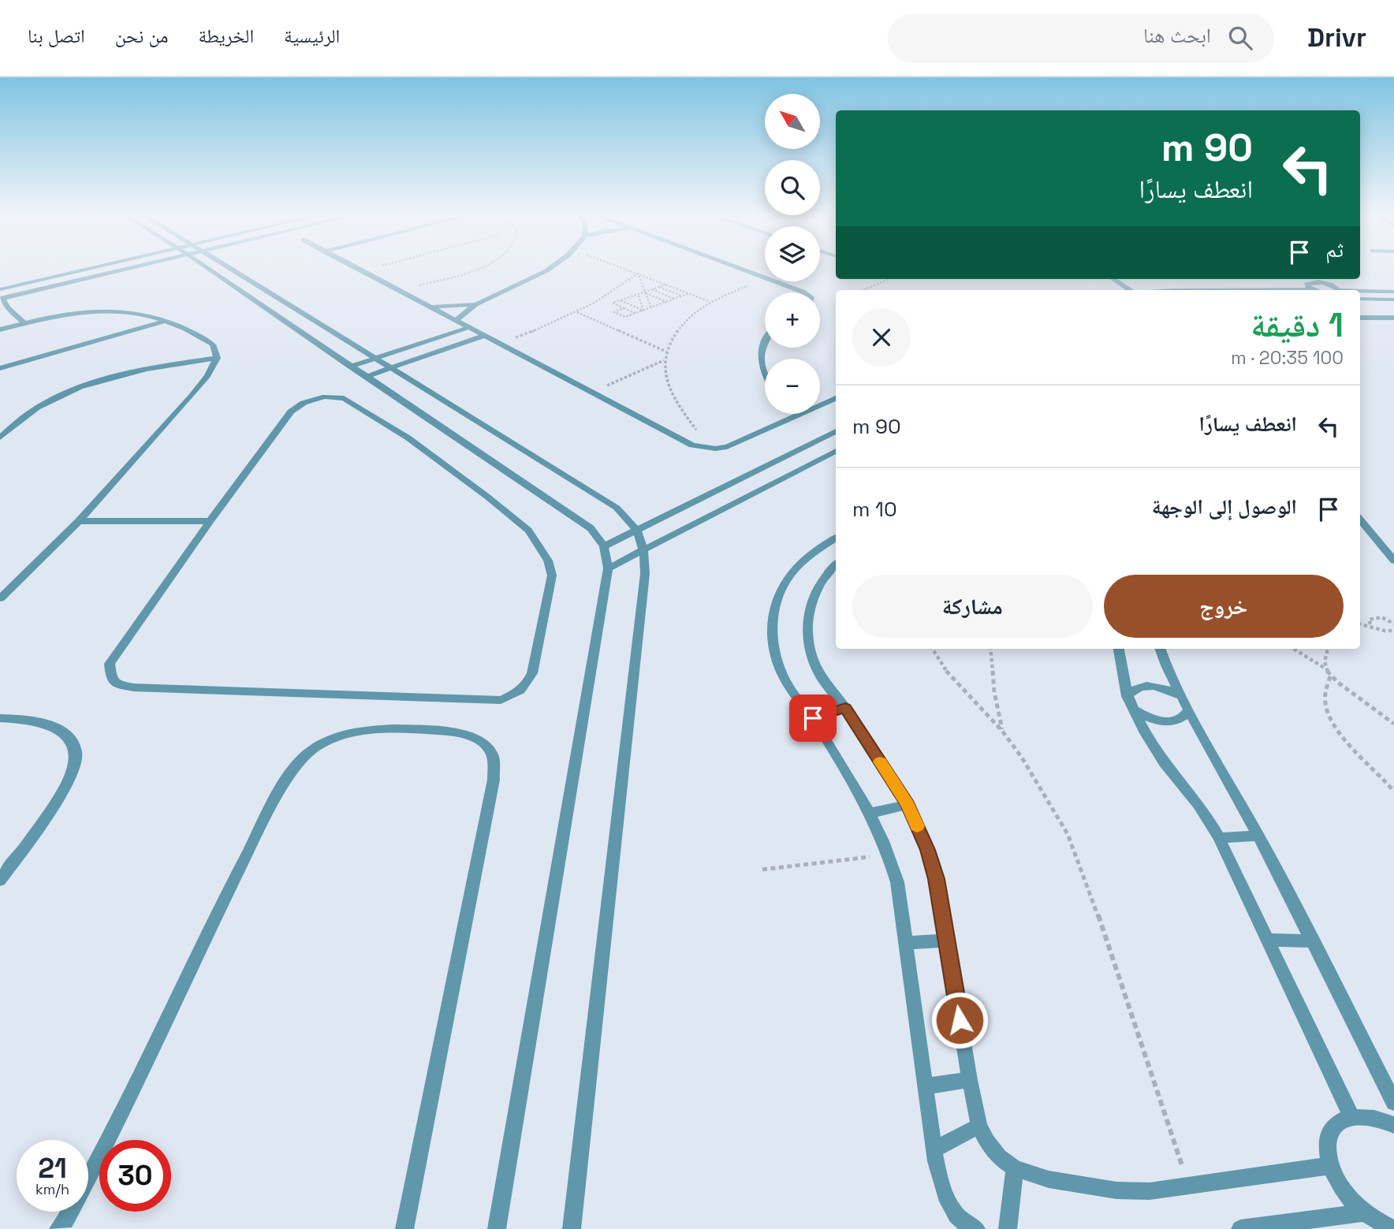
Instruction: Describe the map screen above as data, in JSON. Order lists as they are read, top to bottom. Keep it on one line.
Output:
{"north":"top left","page":{"header":"Drivr","search":"ابحث هنا","nav":["الرئيسية","الخريطة","من نحن","اتصل بنا"],"map_buttons":["+","−"],"turn":["90 m","انعطف يسارًا"],"then":"ثم","heading":["1 دقيقة","100 m · 20:35"],"list":[{"name":"انعطف يسارًا","value":"90 m"},{"name":"الوصول إلى الوجهة","value":"10 m"}],"buttons":["خروج","مشاركة"],"speed":"21 km/h","limit":"30"}}
